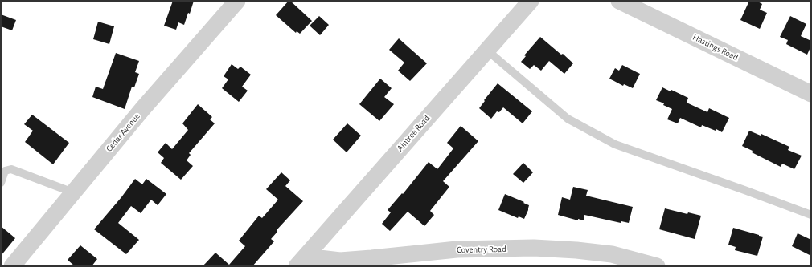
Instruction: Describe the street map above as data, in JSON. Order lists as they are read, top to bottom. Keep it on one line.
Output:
{"streets":{"street":["Hastings Road","Cedar Avenue","Aintree Road","Coventry Road"]},"crossings":[["Aintree Road","Coventry Road"]]}
